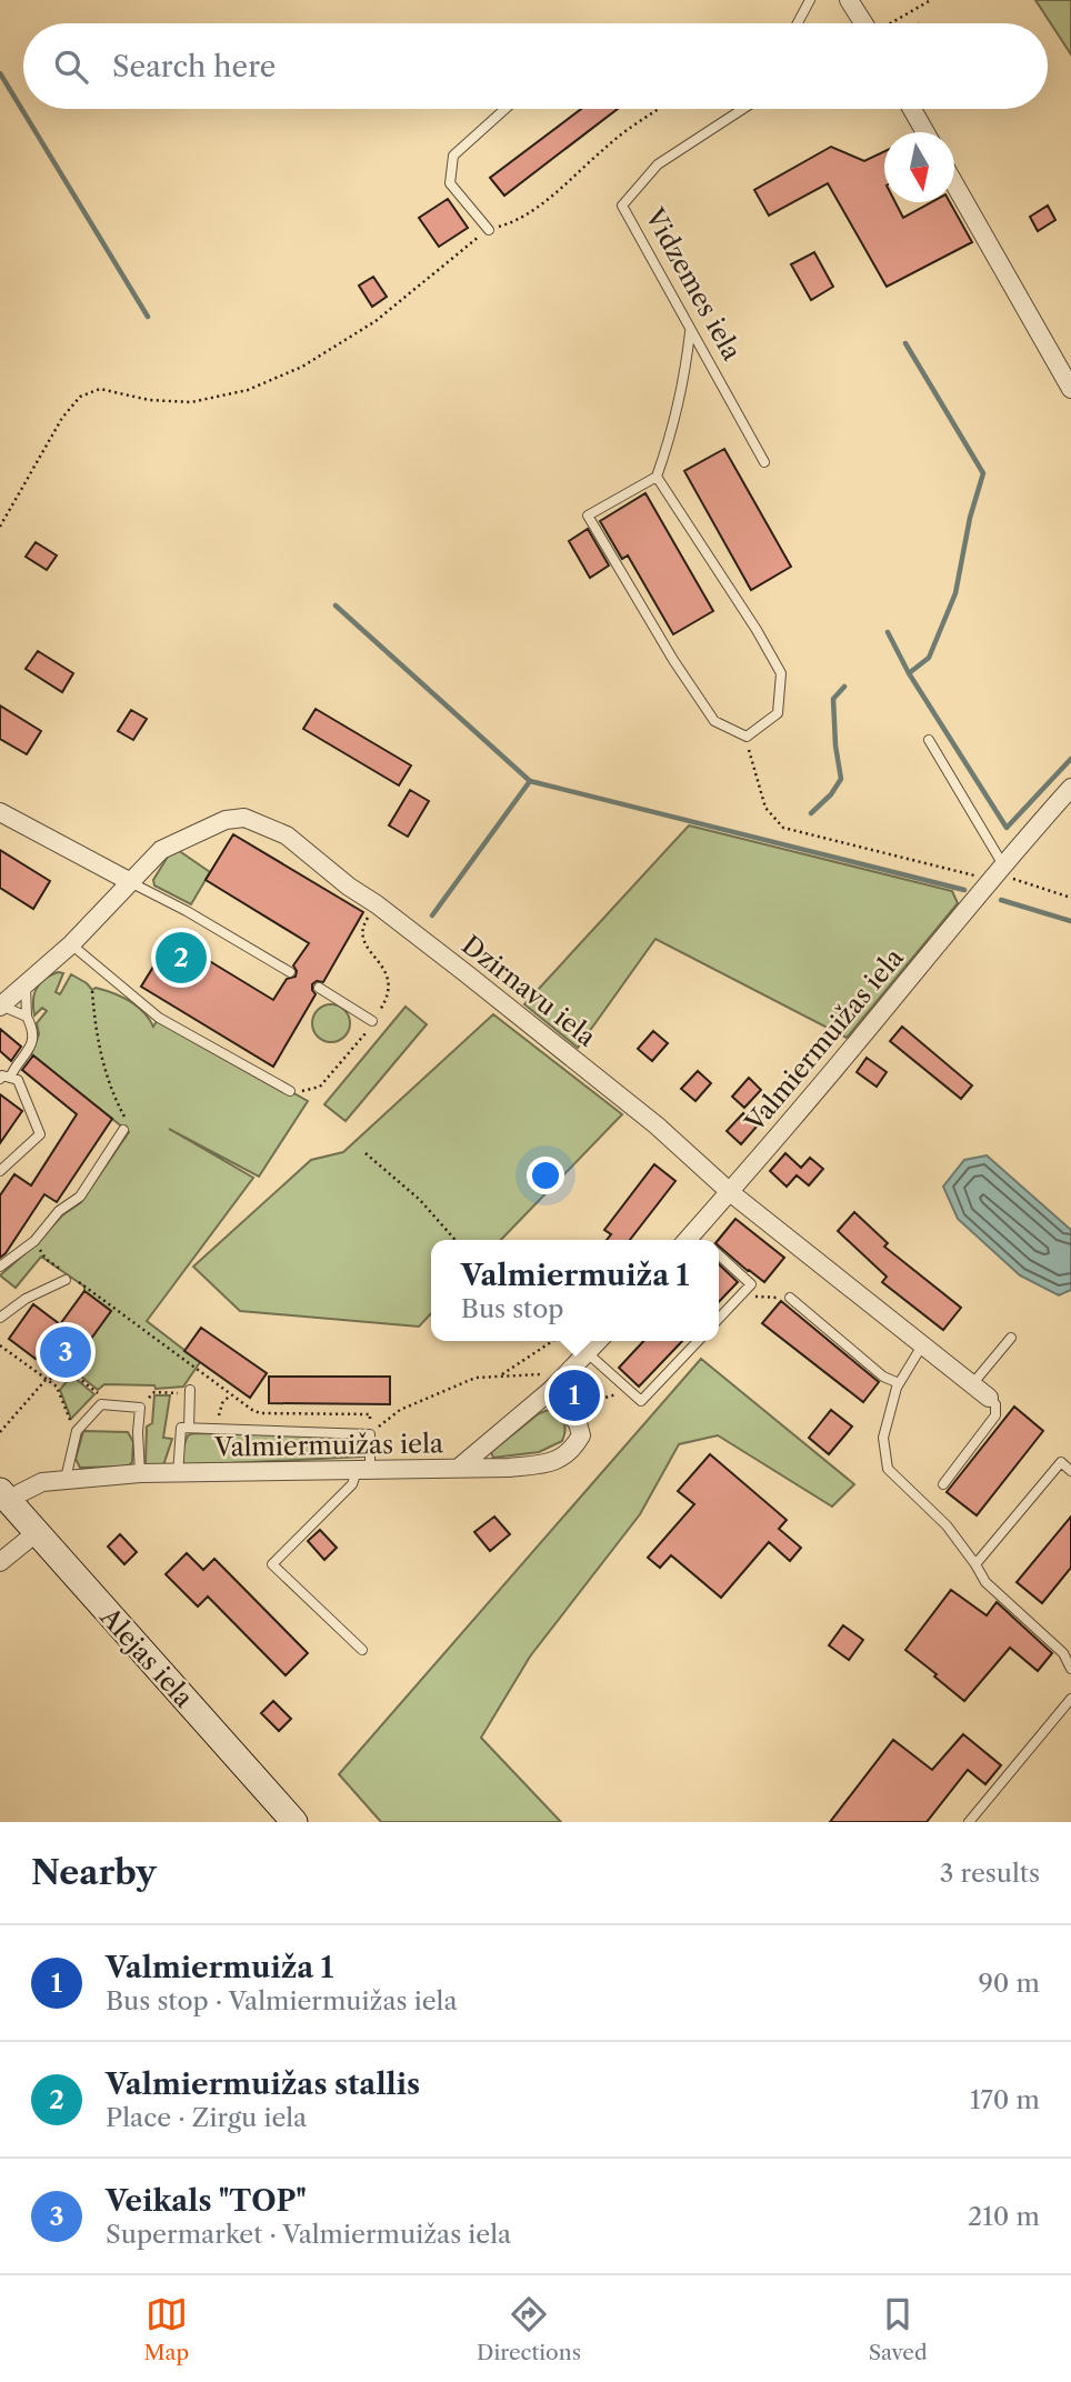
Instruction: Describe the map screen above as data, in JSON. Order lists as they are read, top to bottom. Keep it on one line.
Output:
{"streets":{"main road":["Alejas iela"],"street":["Dzirnavu iela","Valmiermuižas iela"],"lane":["Vidzemes iela"]},"crossings":[["Dzirnavu iela","Valmiermuižas iela"],["Valmiermuižas iela","Alejas iela"]],"north":"bottom","page":{"search":"Search here","pins":["2","3","1"],"popup":["Valmiermuiža 1","Bus stop"],"heading":["Nearby","3 results"],"list":[{"mark":"1","name":"Valmiermuiža 1","note":"Bus stop · Valmiermuižas iela","value":"90 m"},{"mark":"2","name":"Valmiermuižas stallis","note":"Place · Zirgu iela","value":"170 m"},{"mark":"3","name":"Veikals \"TOP\"","note":"Supermarket · Valmiermuižas iela","value":"210 m"}],"nav":["Map","Directions","Saved"]}}
